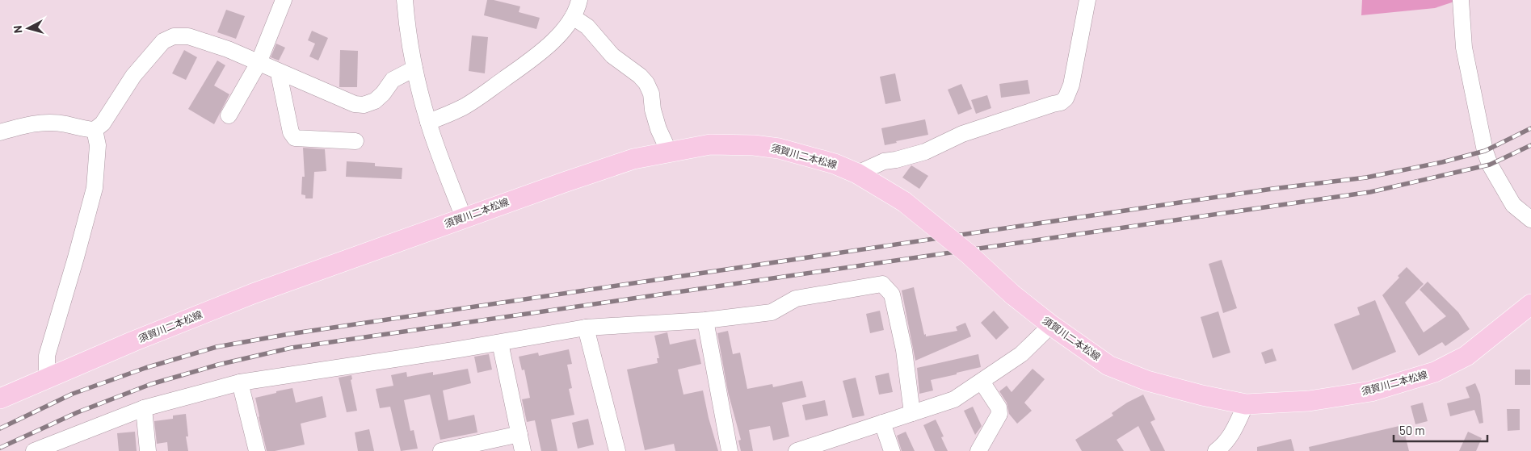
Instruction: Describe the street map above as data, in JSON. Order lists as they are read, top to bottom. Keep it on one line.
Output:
{"streets":{"main road":["須賀川二本松線"]},"scale_bar":"50 m","north":"left"}
